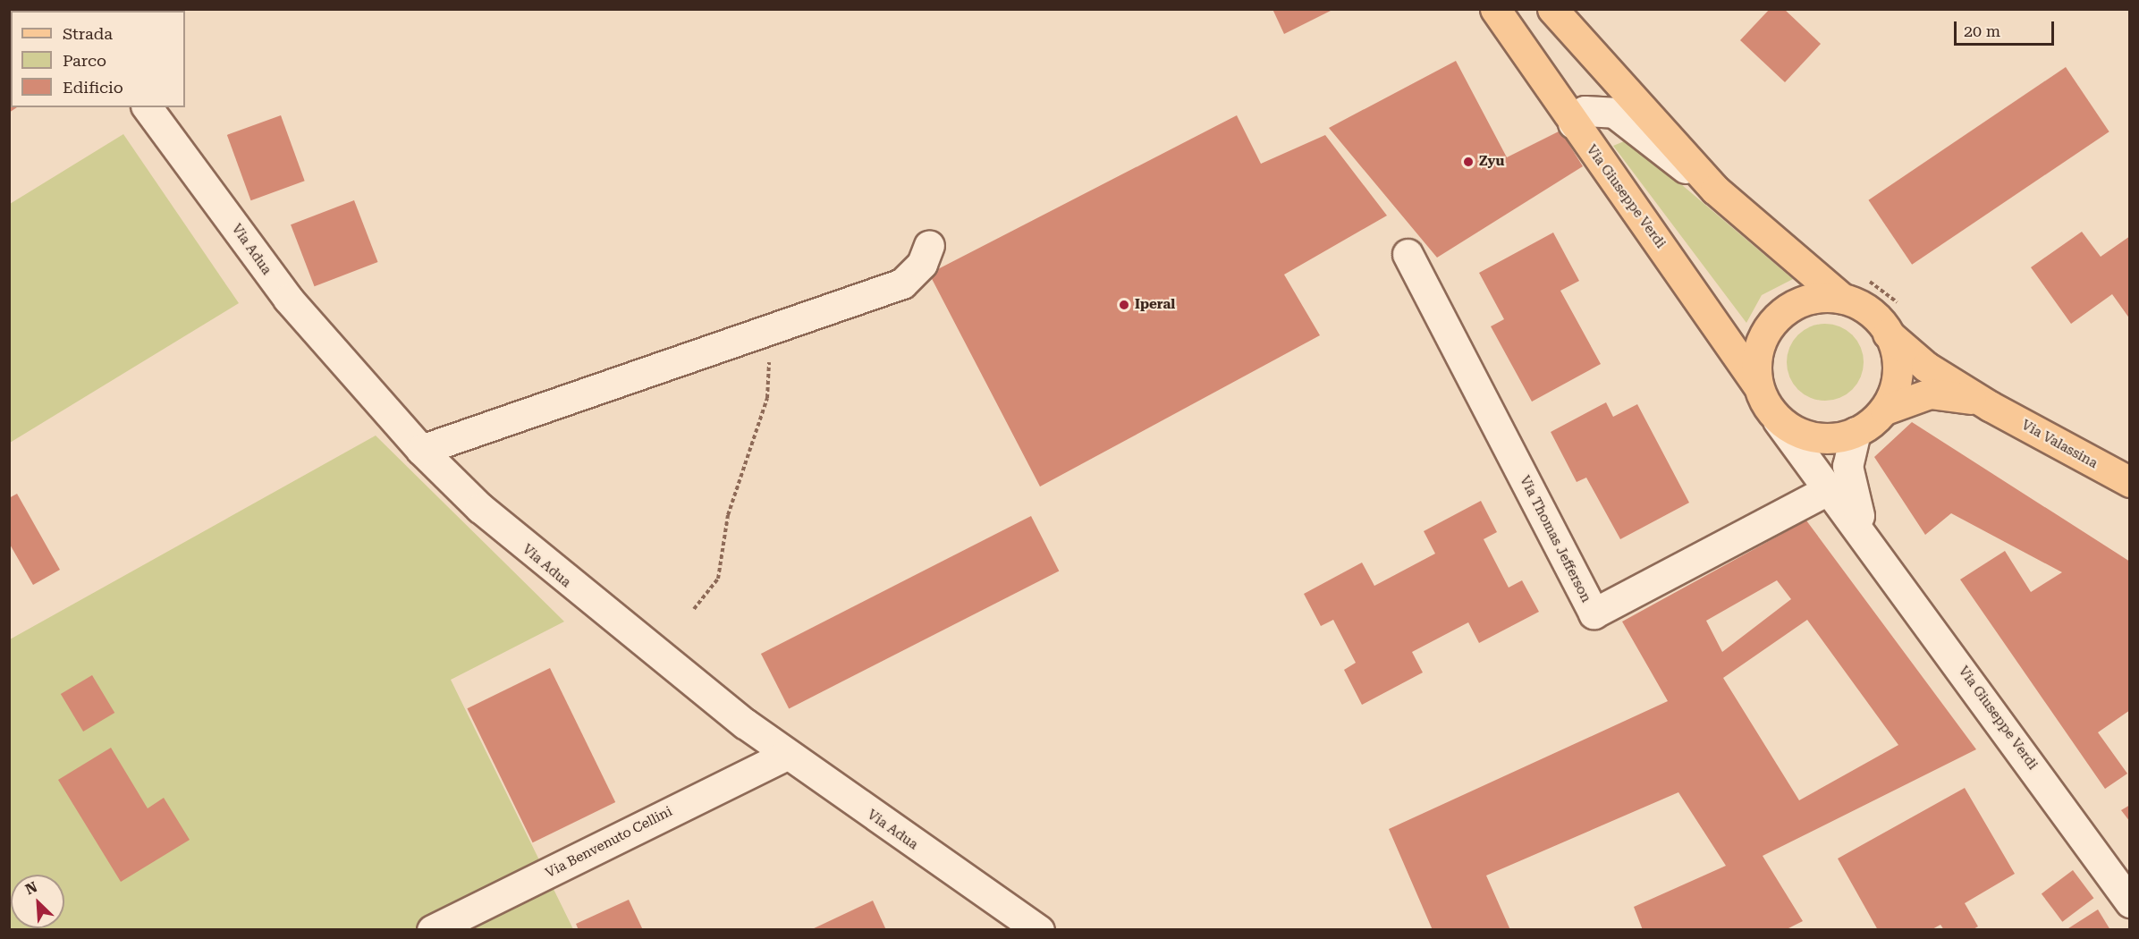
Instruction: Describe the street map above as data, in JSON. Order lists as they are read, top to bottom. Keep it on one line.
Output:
{"streets":{"main road":["Via Giuseppe Verdi","Via Valassina"],"street":["Via Adua","Via Thomas Jefferson","Via Benvenuto Cellini"]},"crossings":[["Via Giuseppe Verdi","Via Valassina"],["Via Giuseppe Verdi","Via Thomas Jefferson"],["Via Adua","Via Benvenuto Cellini"]],"places":["Zyu","Iperal"],"legend":["Strada","Parco","Edificio"],"scale_bar":"20 m","north":"top left"}
